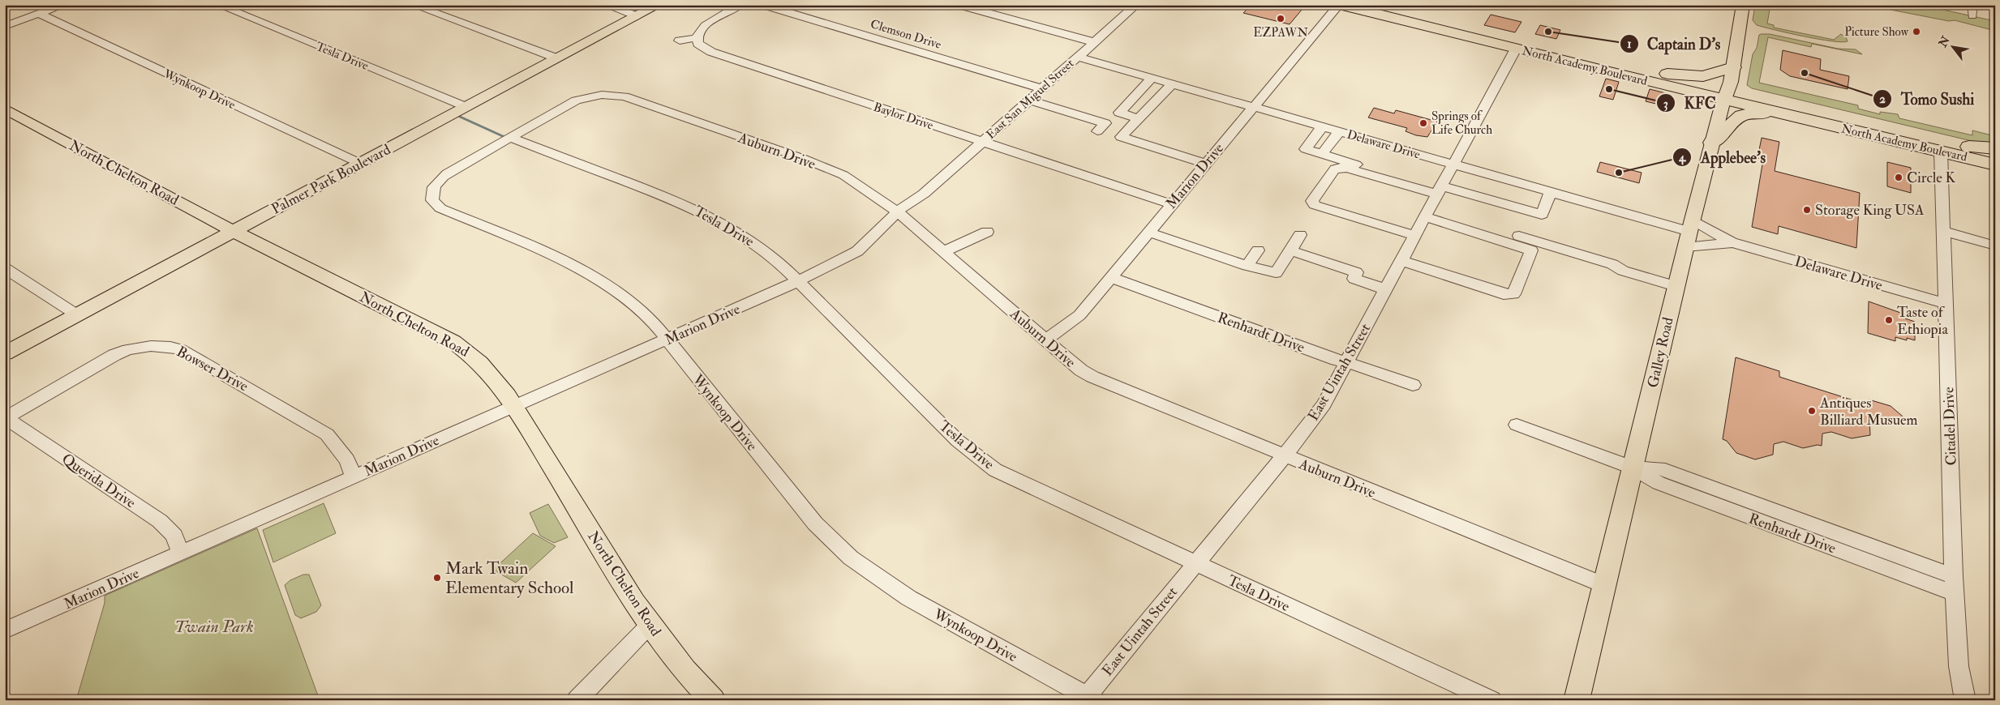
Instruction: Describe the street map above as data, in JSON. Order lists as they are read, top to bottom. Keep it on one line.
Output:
{"streets":{"highway":["North Academy Boulevard"],"main road":["North Chelton Road","Palmer Park Boulevard","Galley Road"],"street":["Clemson Drive","Tesla Drive","Wynkoop Drive","East San Miguel Street","Baylor Drive","Delaware Drive","Auburn Drive","Marion Drive","Renhardt Drive","Bowser Drive","East Uintah Street","Citadel Drive","Querida Drive"]},"crossings":[["Clemson Drive","East San Miguel Street"],["Tesla Drive","Wynkoop Drive"],["Tesla Drive","Auburn Drive"],["Tesla Drive","Marion Drive"],["Tesla Drive","Palmer Park Boulevard"],["Tesla Drive","East Uintah Street"],["North Academy Boulevard","Marion Drive"],["North Academy Boulevard","Galley Road"],["North Academy Boulevard","East Uintah Street"],["North Academy Boulevard","Citadel Drive"],["Wynkoop Drive","Auburn Drive"],["Wynkoop Drive","Marion Drive"],["Wynkoop Drive","Palmer Park Boulevard"],["Wynkoop Drive","East Uintah Street"],["East San Miguel Street","Baylor Drive"],["East San Miguel Street","Delaware Drive"],["East San Miguel Street","Auburn Drive"],["East San Miguel Street","Marion Drive"],["Baylor Drive","Marion Drive"],["Delaware Drive","Marion Drive"],["Delaware Drive","Galley Road"],["Delaware Drive","East Uintah Street"],["Delaware Drive","Citadel Drive"],["Auburn Drive","Marion Drive"],["Auburn Drive","Galley Road"],["Auburn Drive","East Uintah Street"],["North Chelton Road","Marion Drive"],["North Chelton Road","Palmer Park Boulevard"],["Marion Drive","Renhardt Drive"],["Marion Drive","Bowser Drive"],["Marion Drive","Querida Drive"],["Renhardt Drive","Galley Road"],["Renhardt Drive","East Uintah Street"],["Renhardt Drive","Citadel Drive"],["Bowser Drive","Querida Drive"]],"parks":["Twain Park"],"places":["EZPAWN","Captain D's","Picture Show","Tomo Sushi","KFC","Springs of Life Church","Applebee's","Circle K","Storage King USA","Taste of Ethiopia","Antiques Billiard Musuem","Mark Twain Elementary School"],"north":"top left"}
